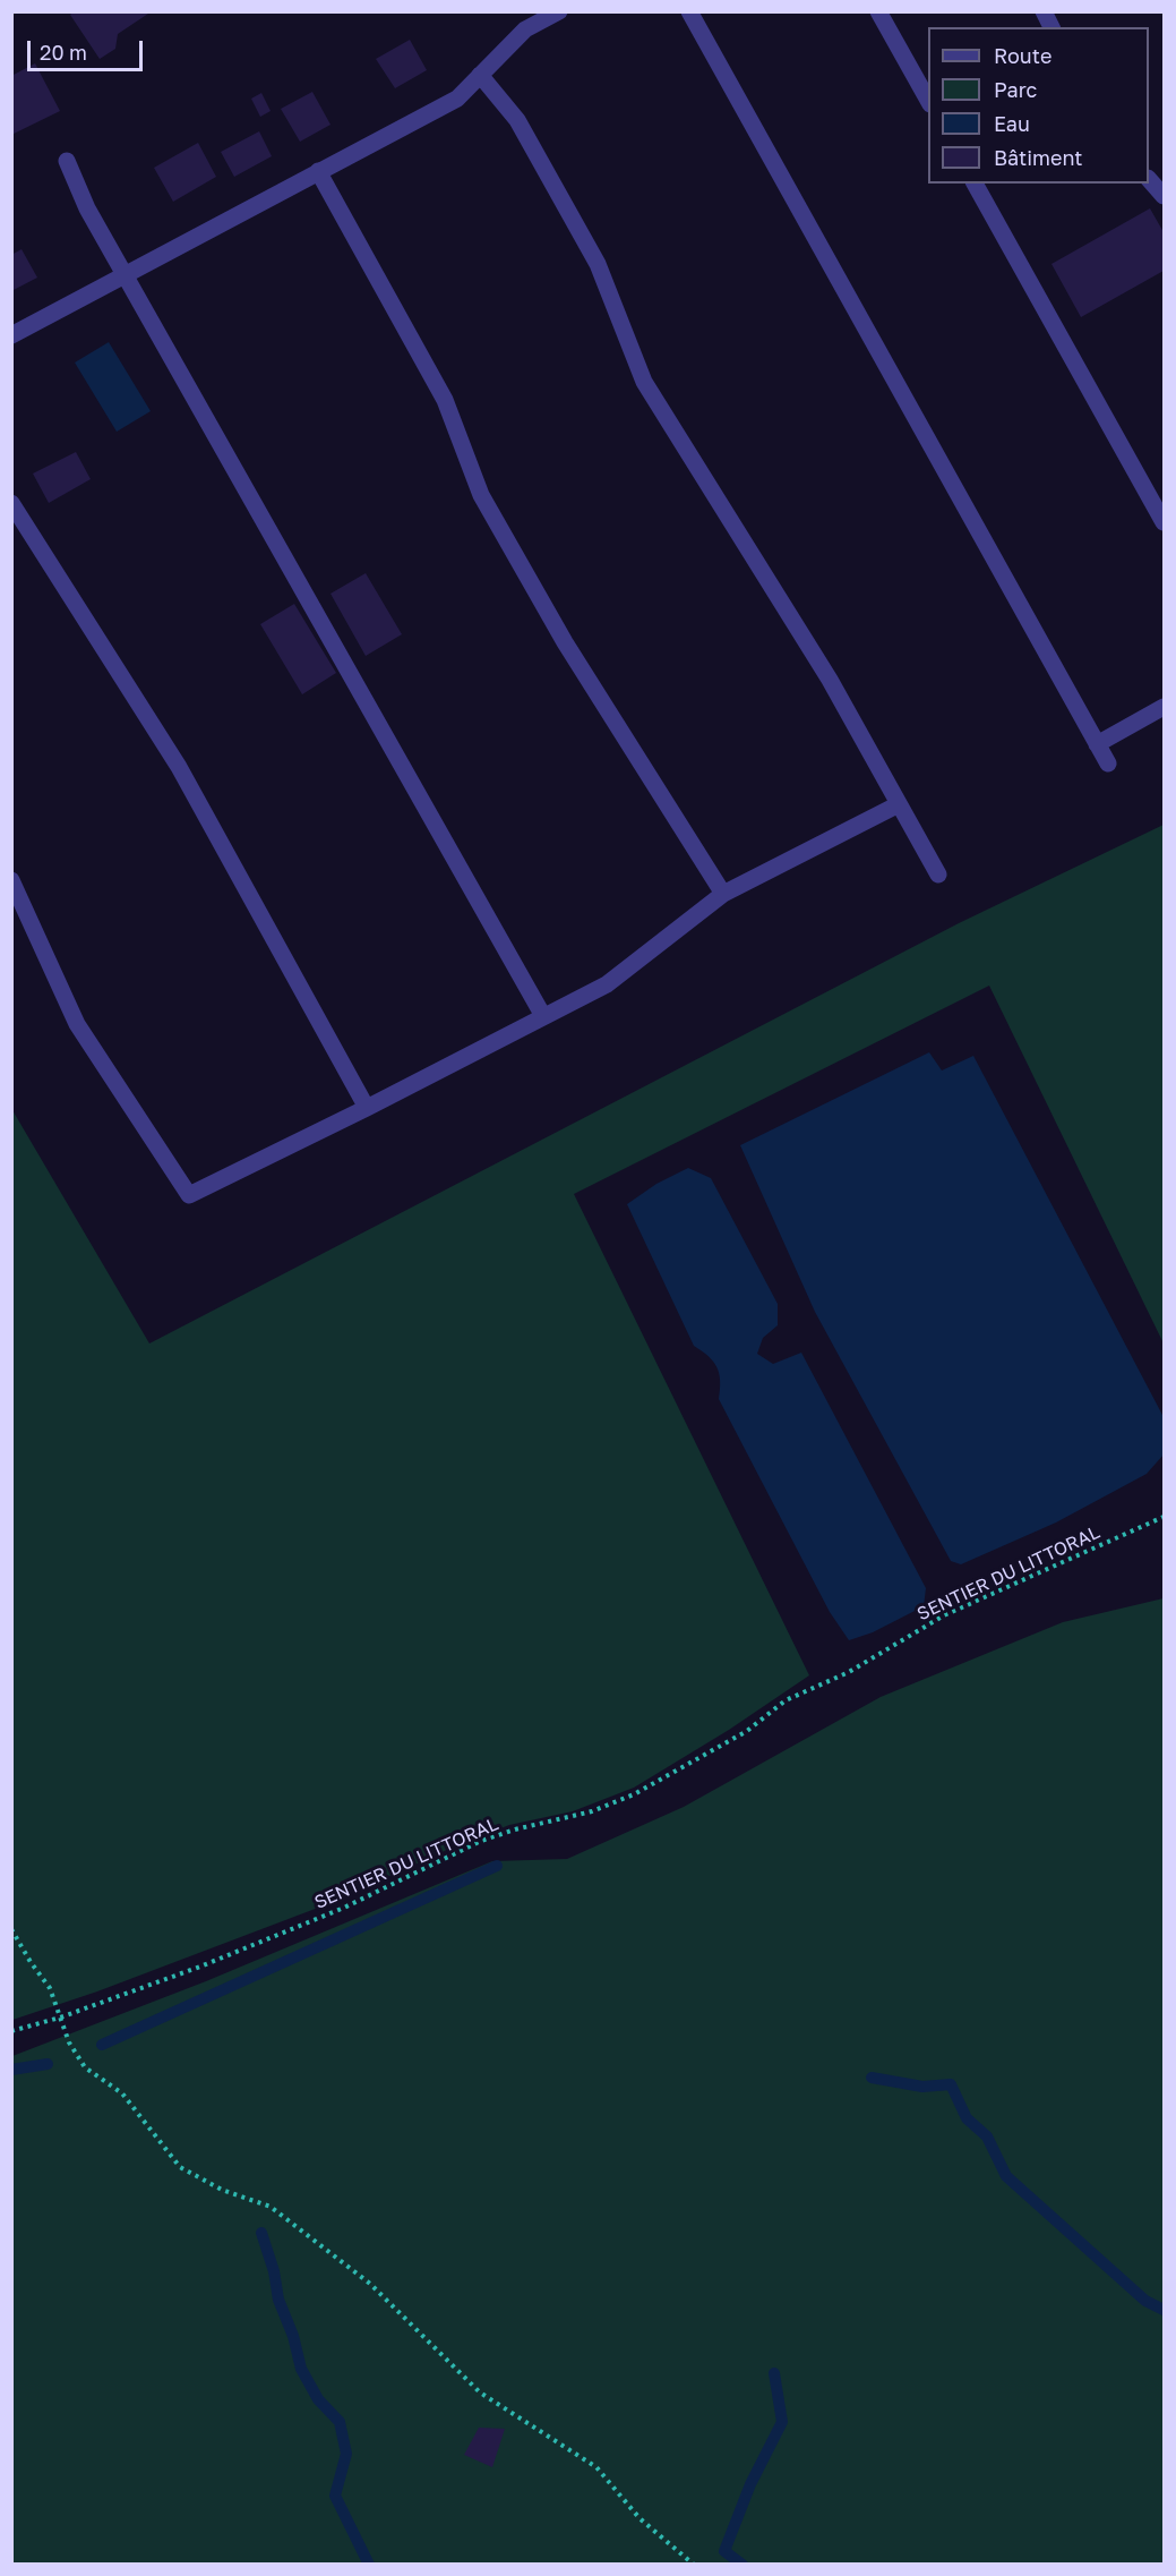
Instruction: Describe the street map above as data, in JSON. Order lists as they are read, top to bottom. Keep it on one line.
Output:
{"streets":{"path":["SENTIER DU LITTORAL"]},"legend":["Route","Parc","Eau","Bâtiment"],"scale_bar":"20 m"}
